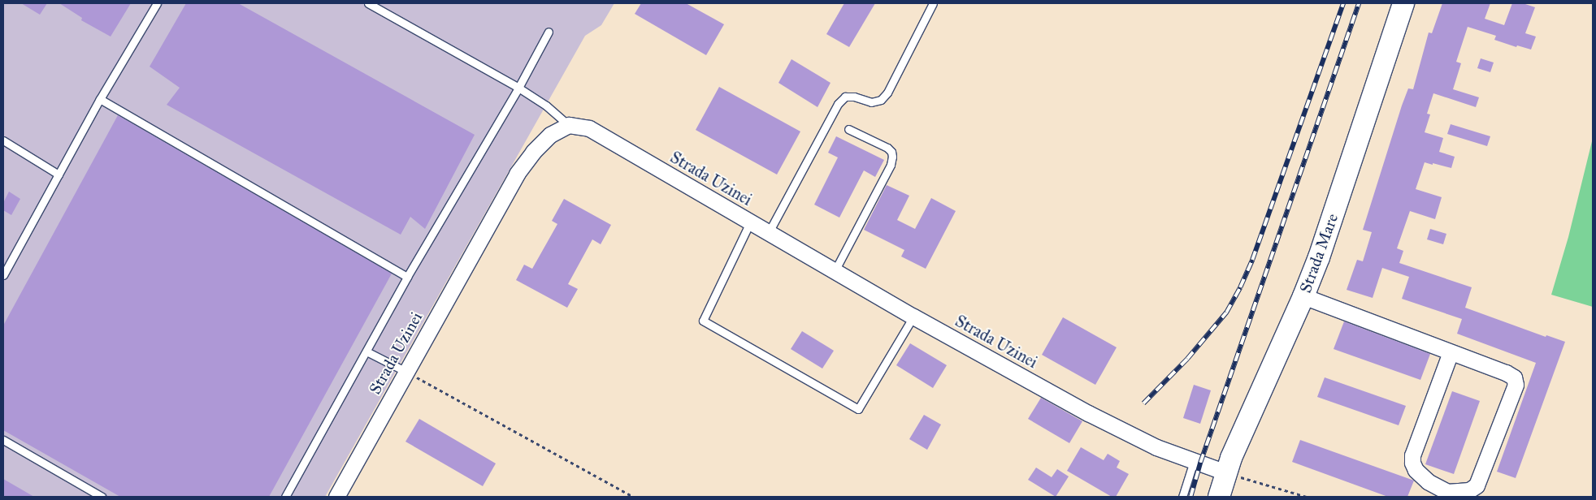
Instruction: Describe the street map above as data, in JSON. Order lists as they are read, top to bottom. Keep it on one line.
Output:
{"streets":{"main road":["Strada Mare"],"street":["Strada Uzinei"]},"crossings":[["Strada Uzinei","Strada Mare"]]}
